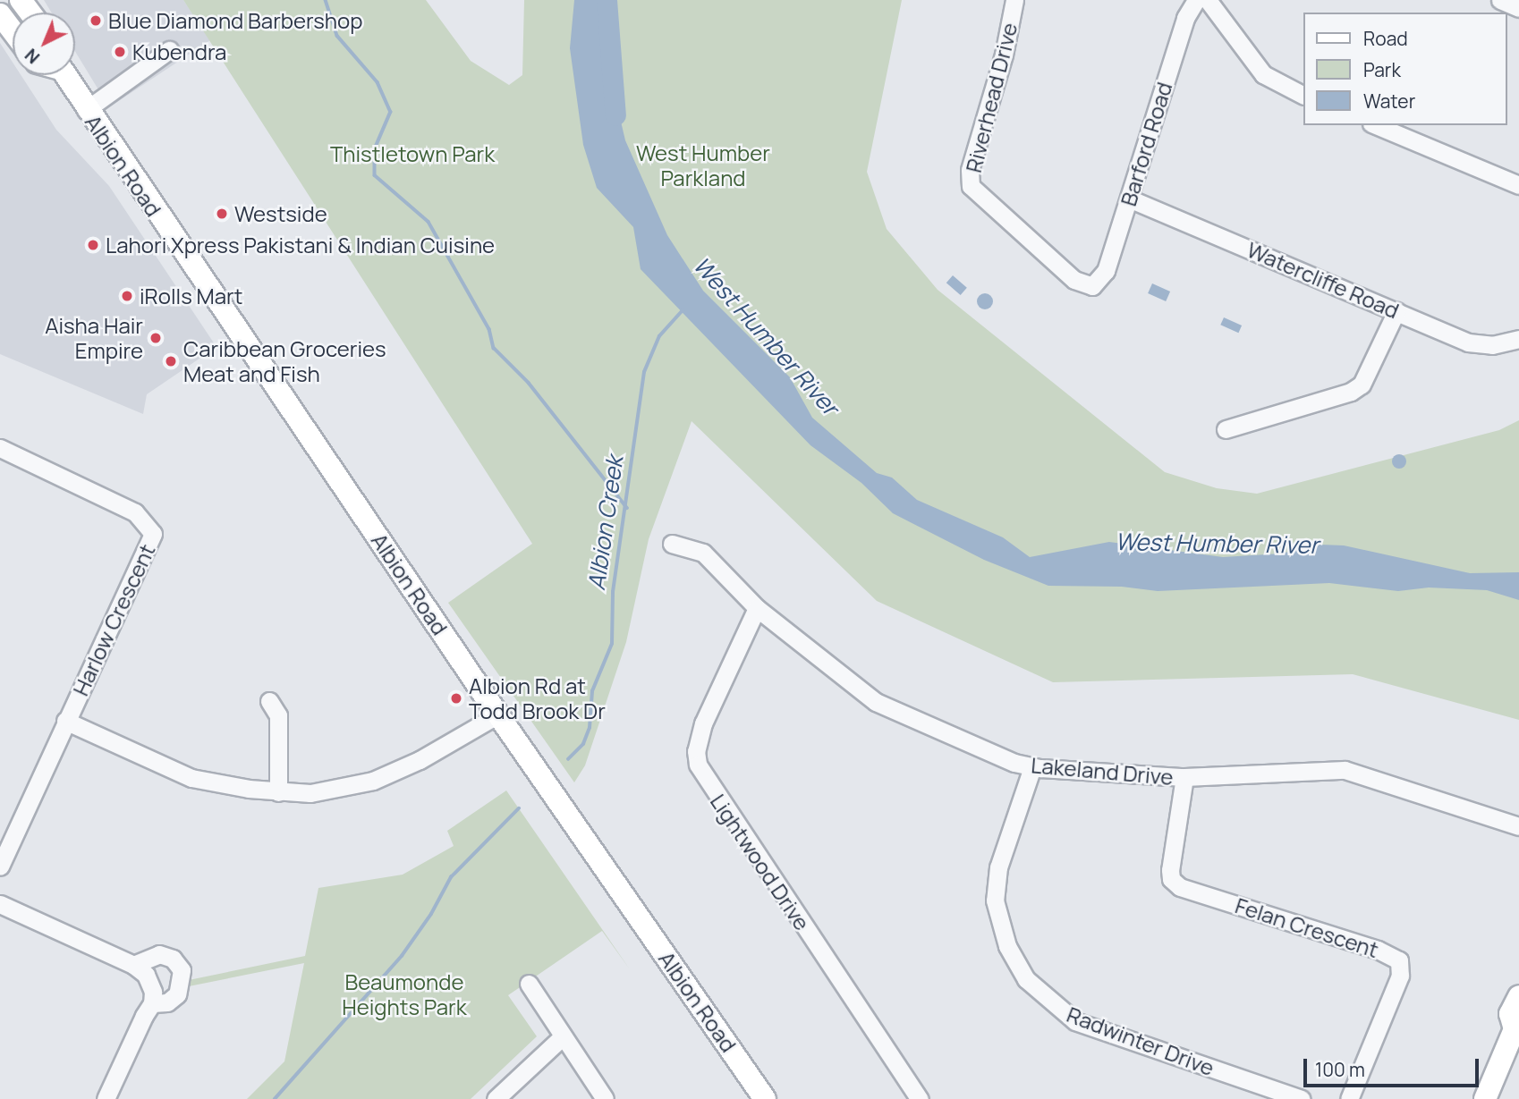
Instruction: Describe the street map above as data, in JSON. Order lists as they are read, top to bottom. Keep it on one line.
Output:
{"streets":{"main road":["Albion Road"],"street":["Riverhead Drive","Barford Road","Watercliffe Road","Harlow Crescent","Lakeland Drive","Lightwood Drive","Felan Crescent","Radwinter Drive"]},"crossings":[["Riverhead Drive","Barford Road"],["Barford Road","Watercliffe Road"],["Lakeland Drive","Lightwood Drive"],["Lakeland Drive","Felan Crescent"],["Lakeland Drive","Radwinter Drive"]],"water":["West Humber River","Albion Creek"],"parks":["West Humber Parkland","Thistletown Park","Beaumonde Heights Park"],"places":["Blue Diamond Barbershop","Kubendra","Westside","Lahori Xpress Pakistani & Indian Cuisine","iRolls Mart","Aisha Hair Empire","Caribbean Groceries Meat and Fish","Albion Rd at Todd Brook Dr"],"legend":["Road","Park","Water"],"scale_bar":"100 m","north":"bottom left"}
